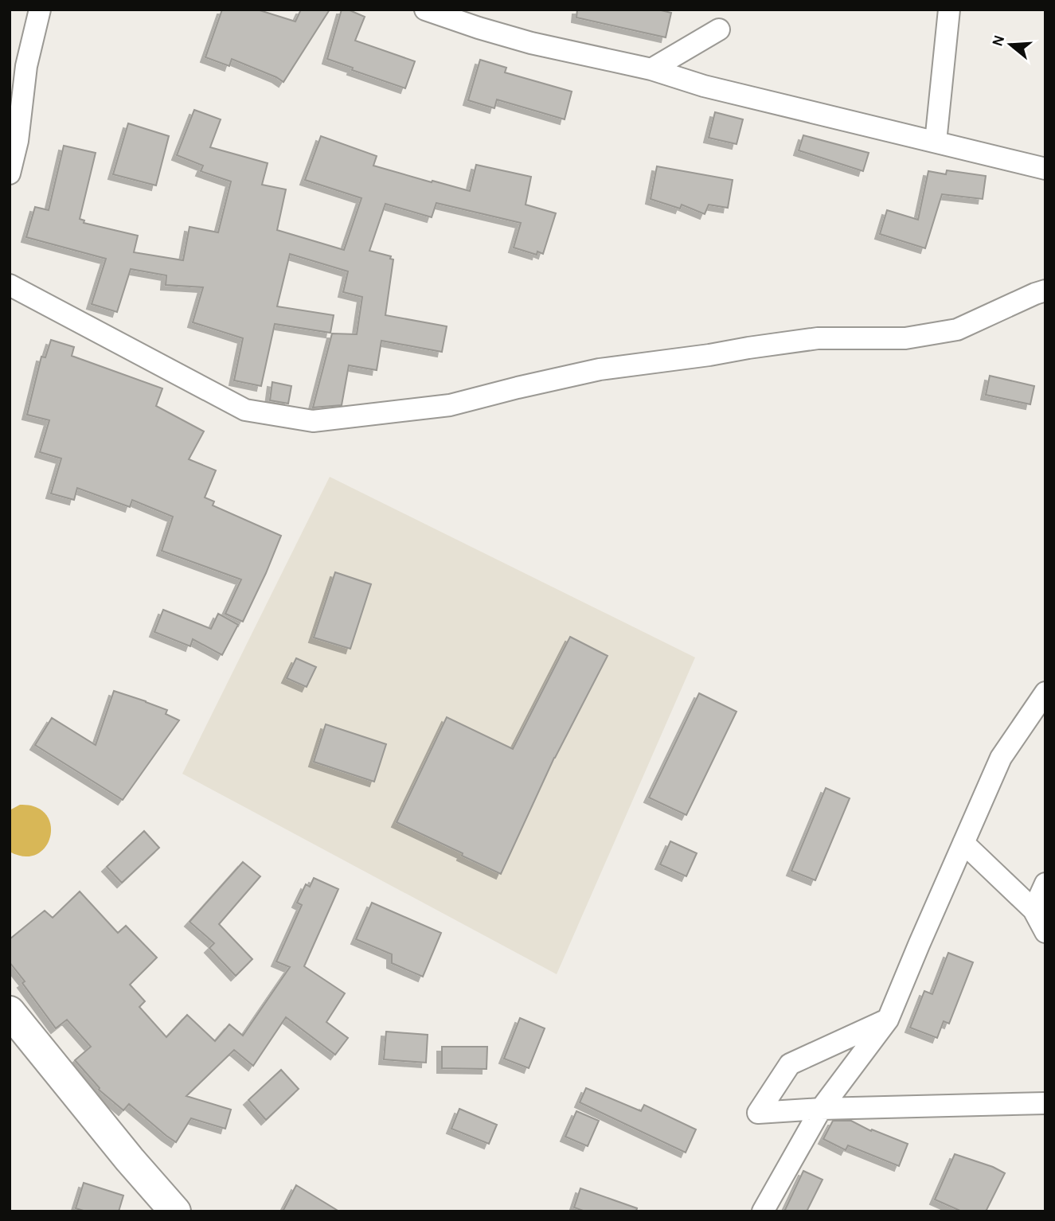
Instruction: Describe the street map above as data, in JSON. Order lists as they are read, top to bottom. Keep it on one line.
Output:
{"north":"left"}
